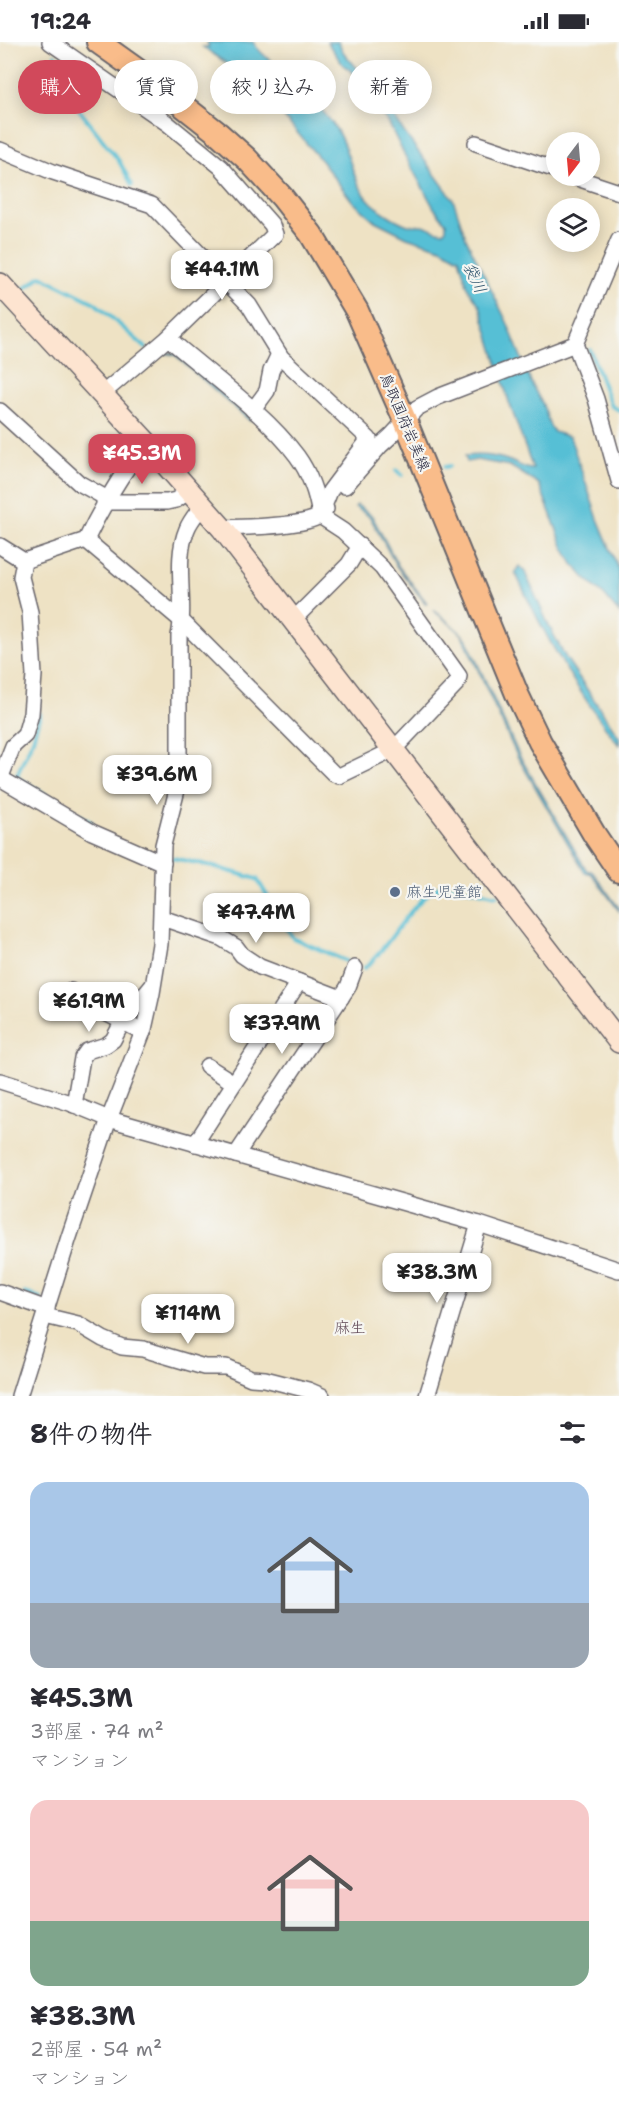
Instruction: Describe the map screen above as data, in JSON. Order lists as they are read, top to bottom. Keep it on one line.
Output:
{"streets":{"main road":["鳥取国府岩美線"]},"districts":["麻生"],"water":["袋川"],"places":["麻生児童館"],"north":"bottom","page":{"status":"19:24","chip":["購入","賃貸","絞り込み","新着"],"price":["¥44.1M","¥45.3M","¥39.6M","¥47.4M","¥61.9M","¥37.9M","¥38.3M","¥114M"],"heading":"8件の物件","list":[{"name":"¥45.3M","note":"3部屋 · 74 m² · マンション"},{"name":"¥38.3M","note":"2部屋 · 54 m² · マンション"}]}}
